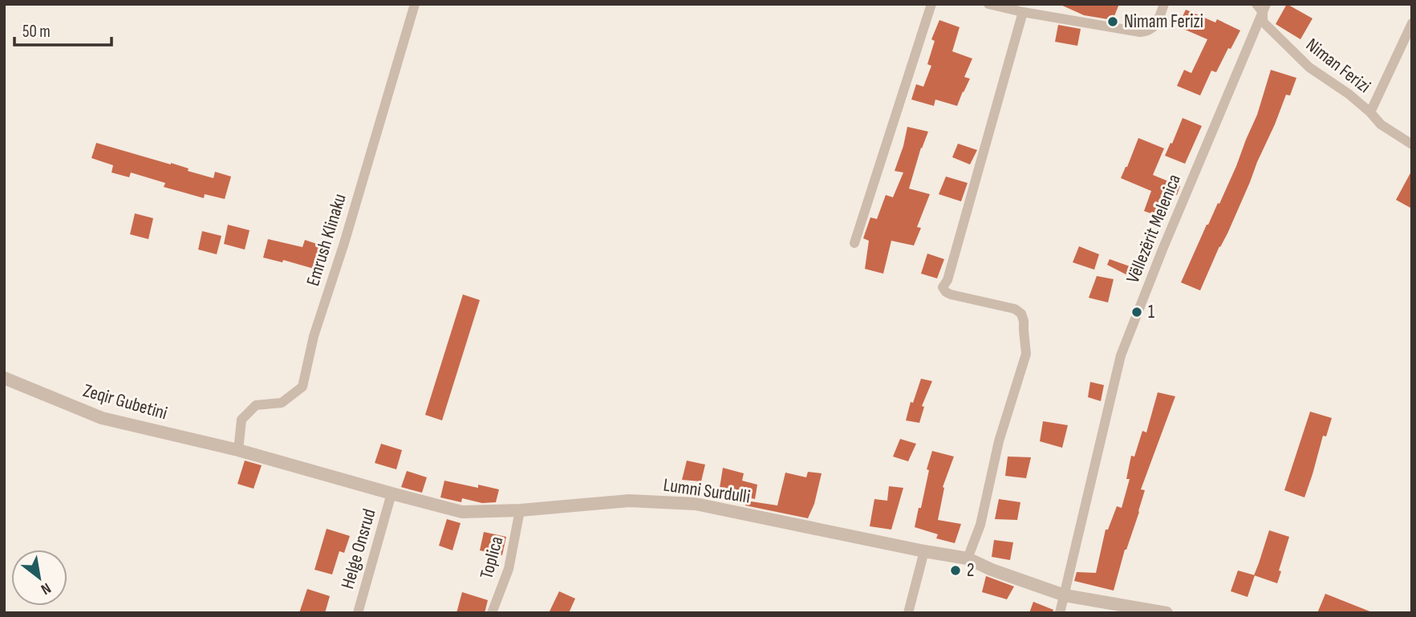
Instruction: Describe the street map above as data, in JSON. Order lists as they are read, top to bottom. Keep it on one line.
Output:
{"streets":{"street":["Niman Ferizi","Vëllezërit Melenica","Emrush Klinaku","Zeqir Gubetini","Lumni Surdulli","Helge Onsrud","Toplica"]},"crossings":[["Niman Ferizi","Vëllezërit Melenica"],["Vëllezërit Melenica","Lumni Surdulli"],["Emrush Klinaku","Zeqir Gubetini"],["Emrush Klinaku","Lumni Surdulli"],["Zeqir Gubetini","Lumni Surdulli"],["Lumni Surdulli","Helge Onsrud"],["Lumni Surdulli","Toplica"]],"places":["Nimam Ferizi","1","2"],"scale_bar":"50 m","north":"bottom right"}
